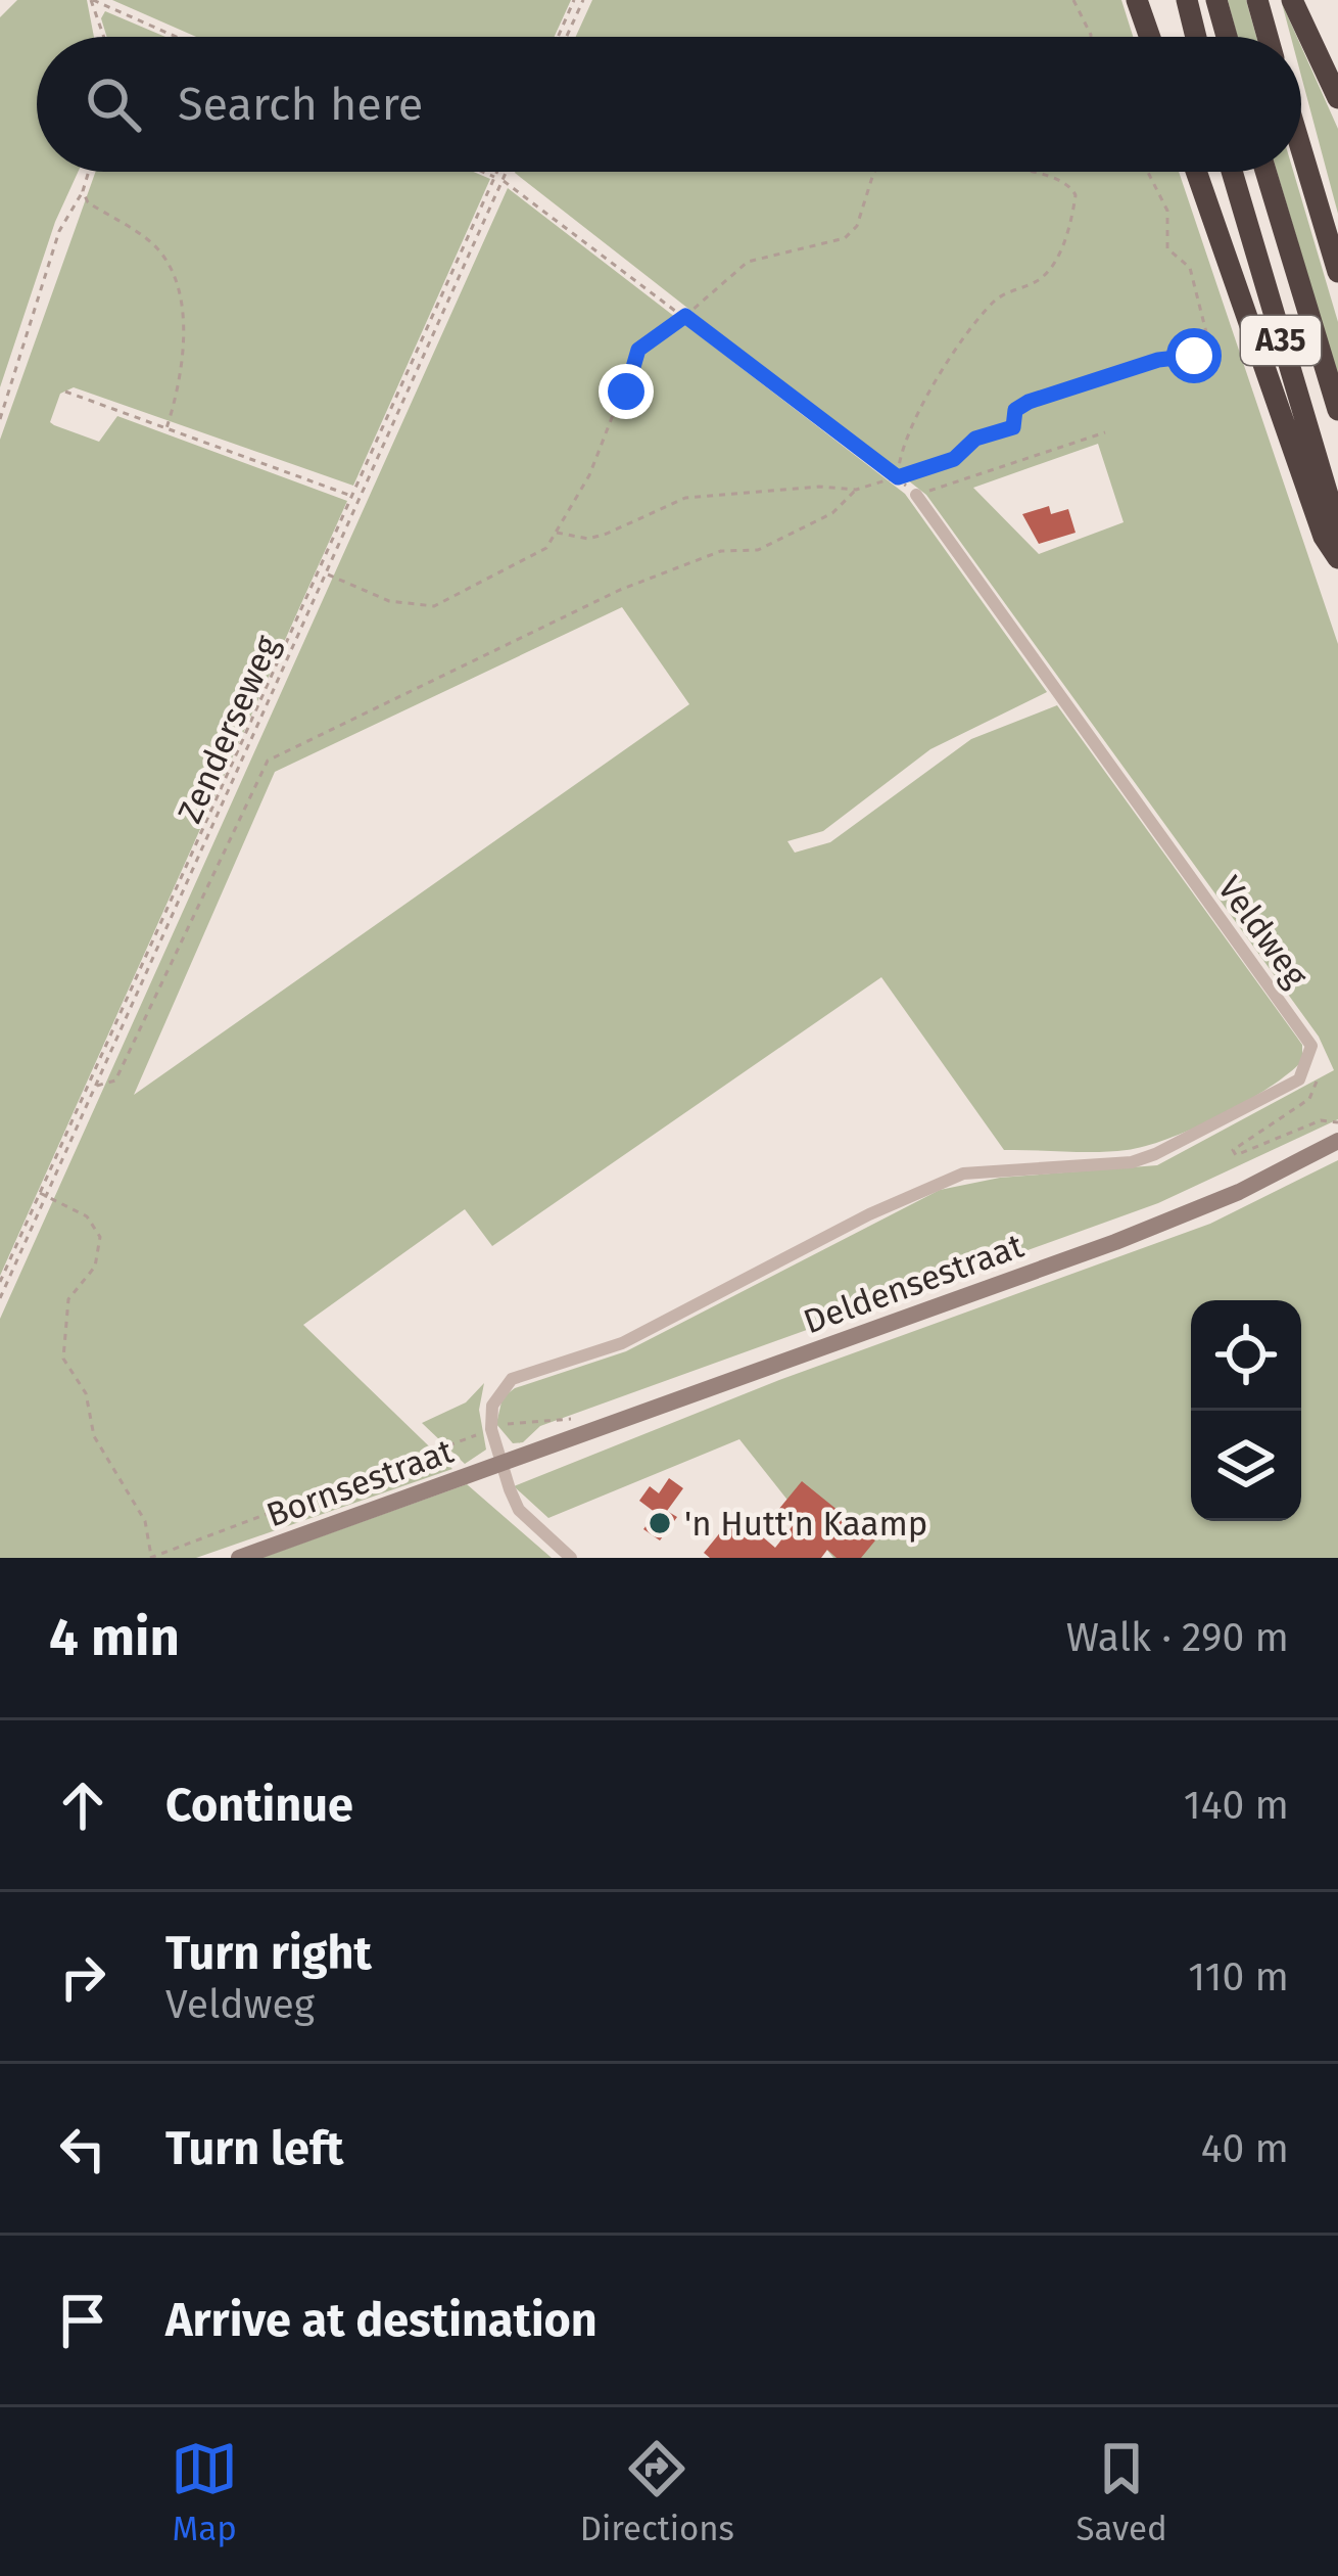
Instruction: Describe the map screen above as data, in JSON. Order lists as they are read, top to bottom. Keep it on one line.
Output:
{"streets":{"highway":["A35"],"street":["Veldweg","Deldensestraat","Bornsestraat"],"path":["Zenderseweg"]},"crossings":[["Deldensestraat","Bornsestraat"]],"places":["'n Hutt'n Kaamp"],"page":{"search":"Search here","heading":["4 min","Walk · 290 m"],"list":[["Continue","140 m"],["Turn right","Veldweg","110 m"],["Turn left","40 m"],"Arrive at destination"],"nav":["Map","Directions","Saved"]}}
